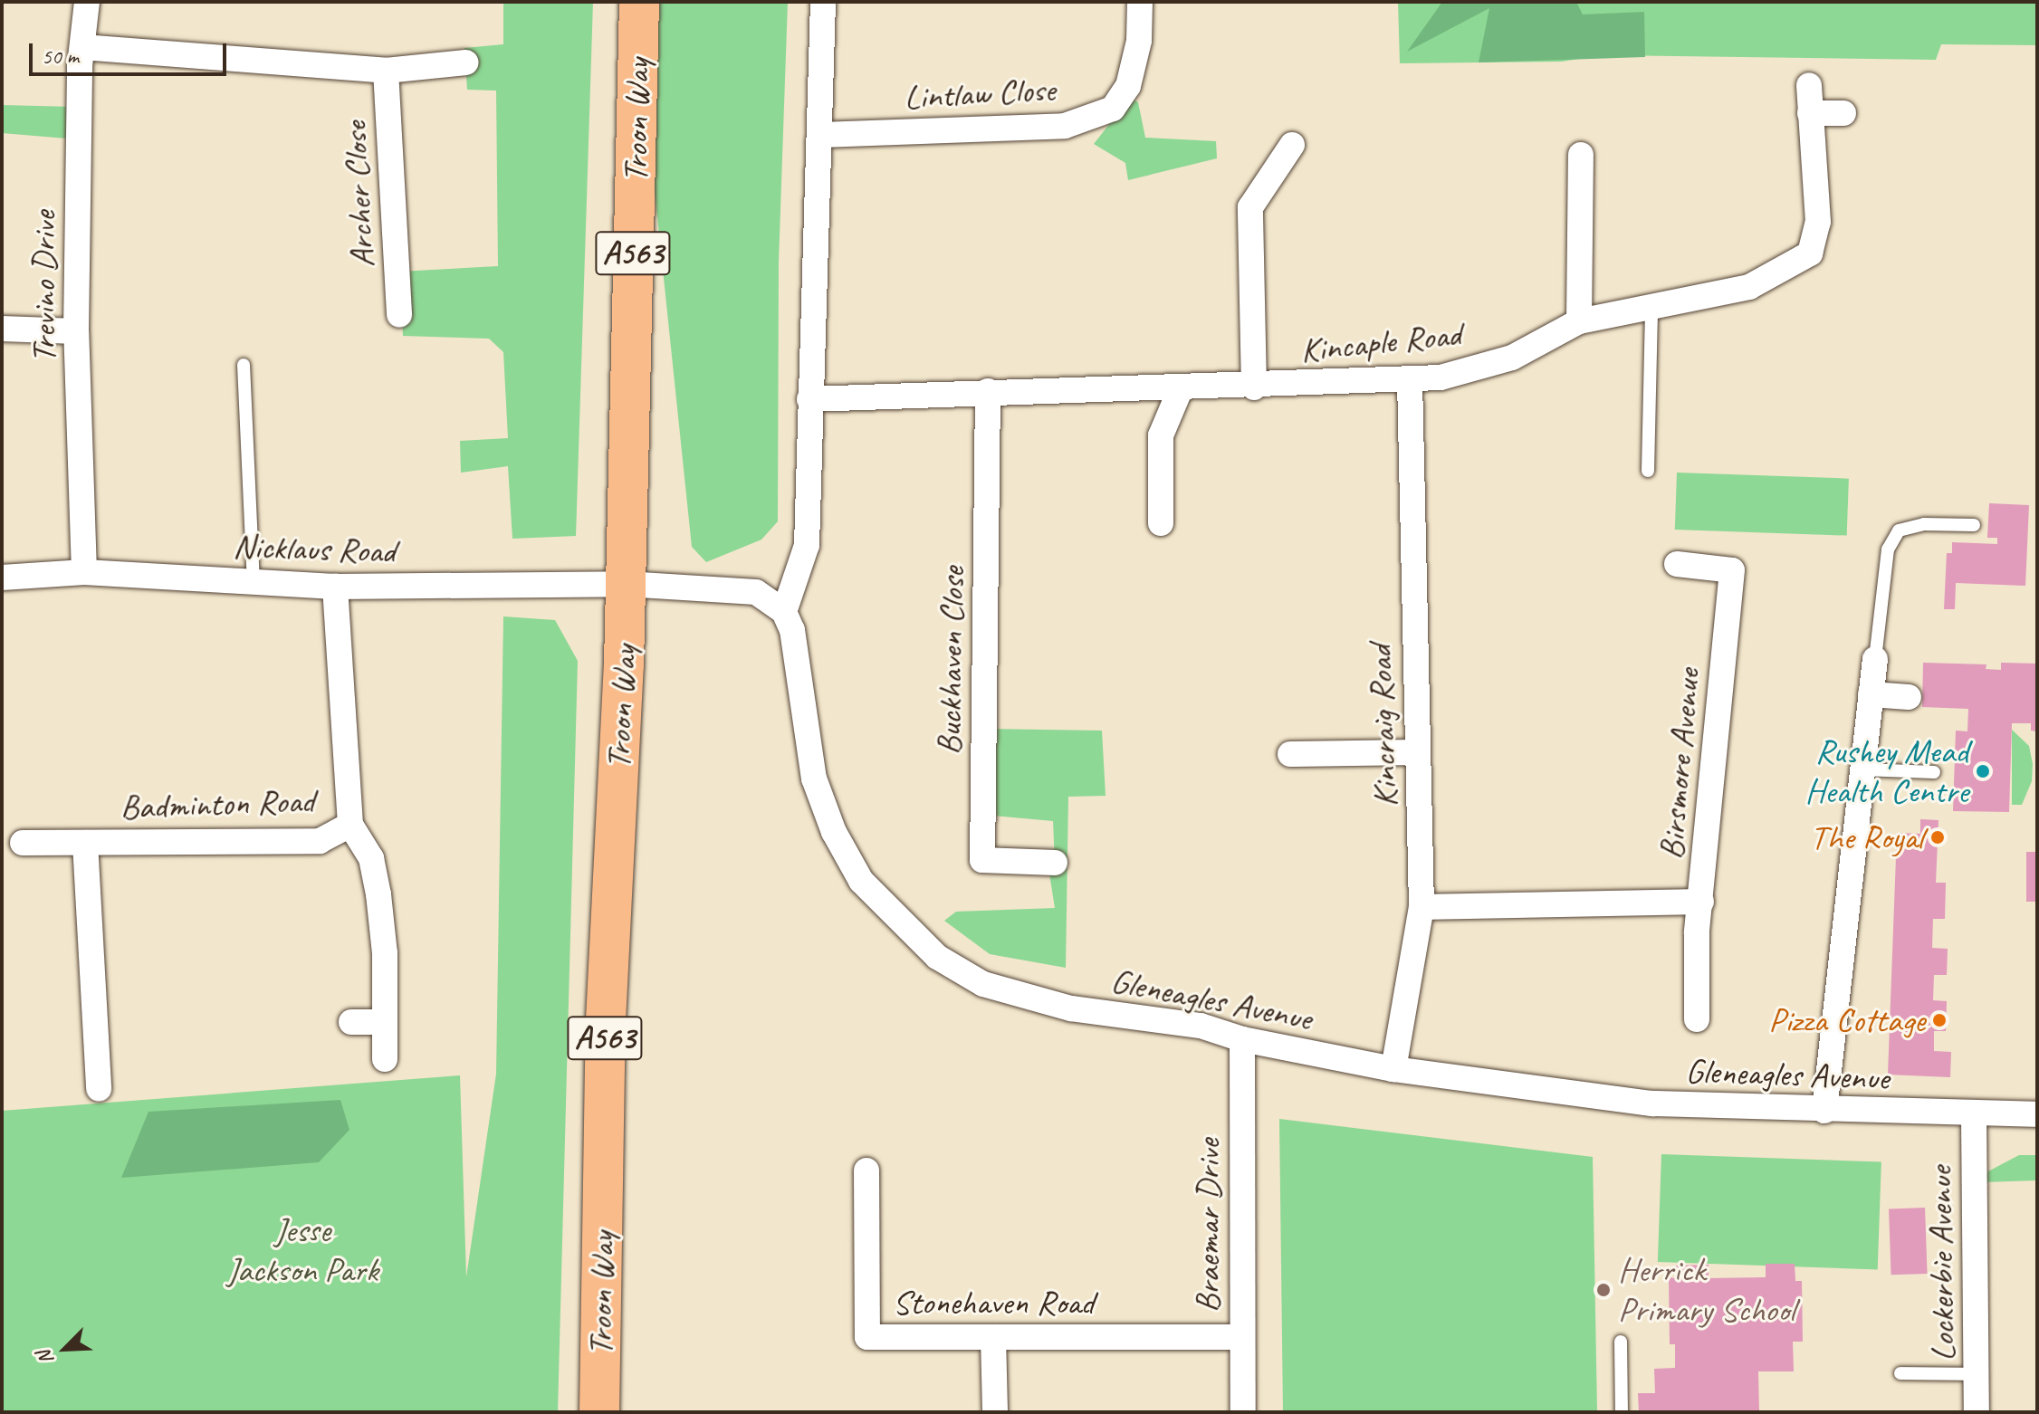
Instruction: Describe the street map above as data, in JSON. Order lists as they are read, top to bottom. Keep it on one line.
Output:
{"streets":{"highway":["Troon Way","A563"],"street":["Lintlaw Close","Archer Close","Trevino Drive","Kincaple Road","Nicklaus Road","Buckhaven Close","Kincraig Road","Birsmore Avenue","Badminton Road","Gleneagles Avenue","Braemar Drive","Lockerbie Avenue","Stonehaven Road"]},"crossings":[["Troon Way","Nicklaus Road"],["Archer Close","Trevino Drive"],["Trevino Drive","Nicklaus Road"],["Kincaple Road","Buckhaven Close"],["Kincaple Road","Kincraig Road"],["Nicklaus Road","Badminton Road"],["Kincraig Road","Gleneagles Avenue"],["Gleneagles Avenue","Braemar Drive"],["Gleneagles Avenue","Lockerbie Avenue"],["Braemar Drive","Stonehaven Road"]],"parks":["Jesse Jackson Park"],"places":["Rushey Mead Health Centre","The Royal","Pizza Cottage","Herrick Primary School"],"scale_bar":"50 m","north":"bottom left"}
